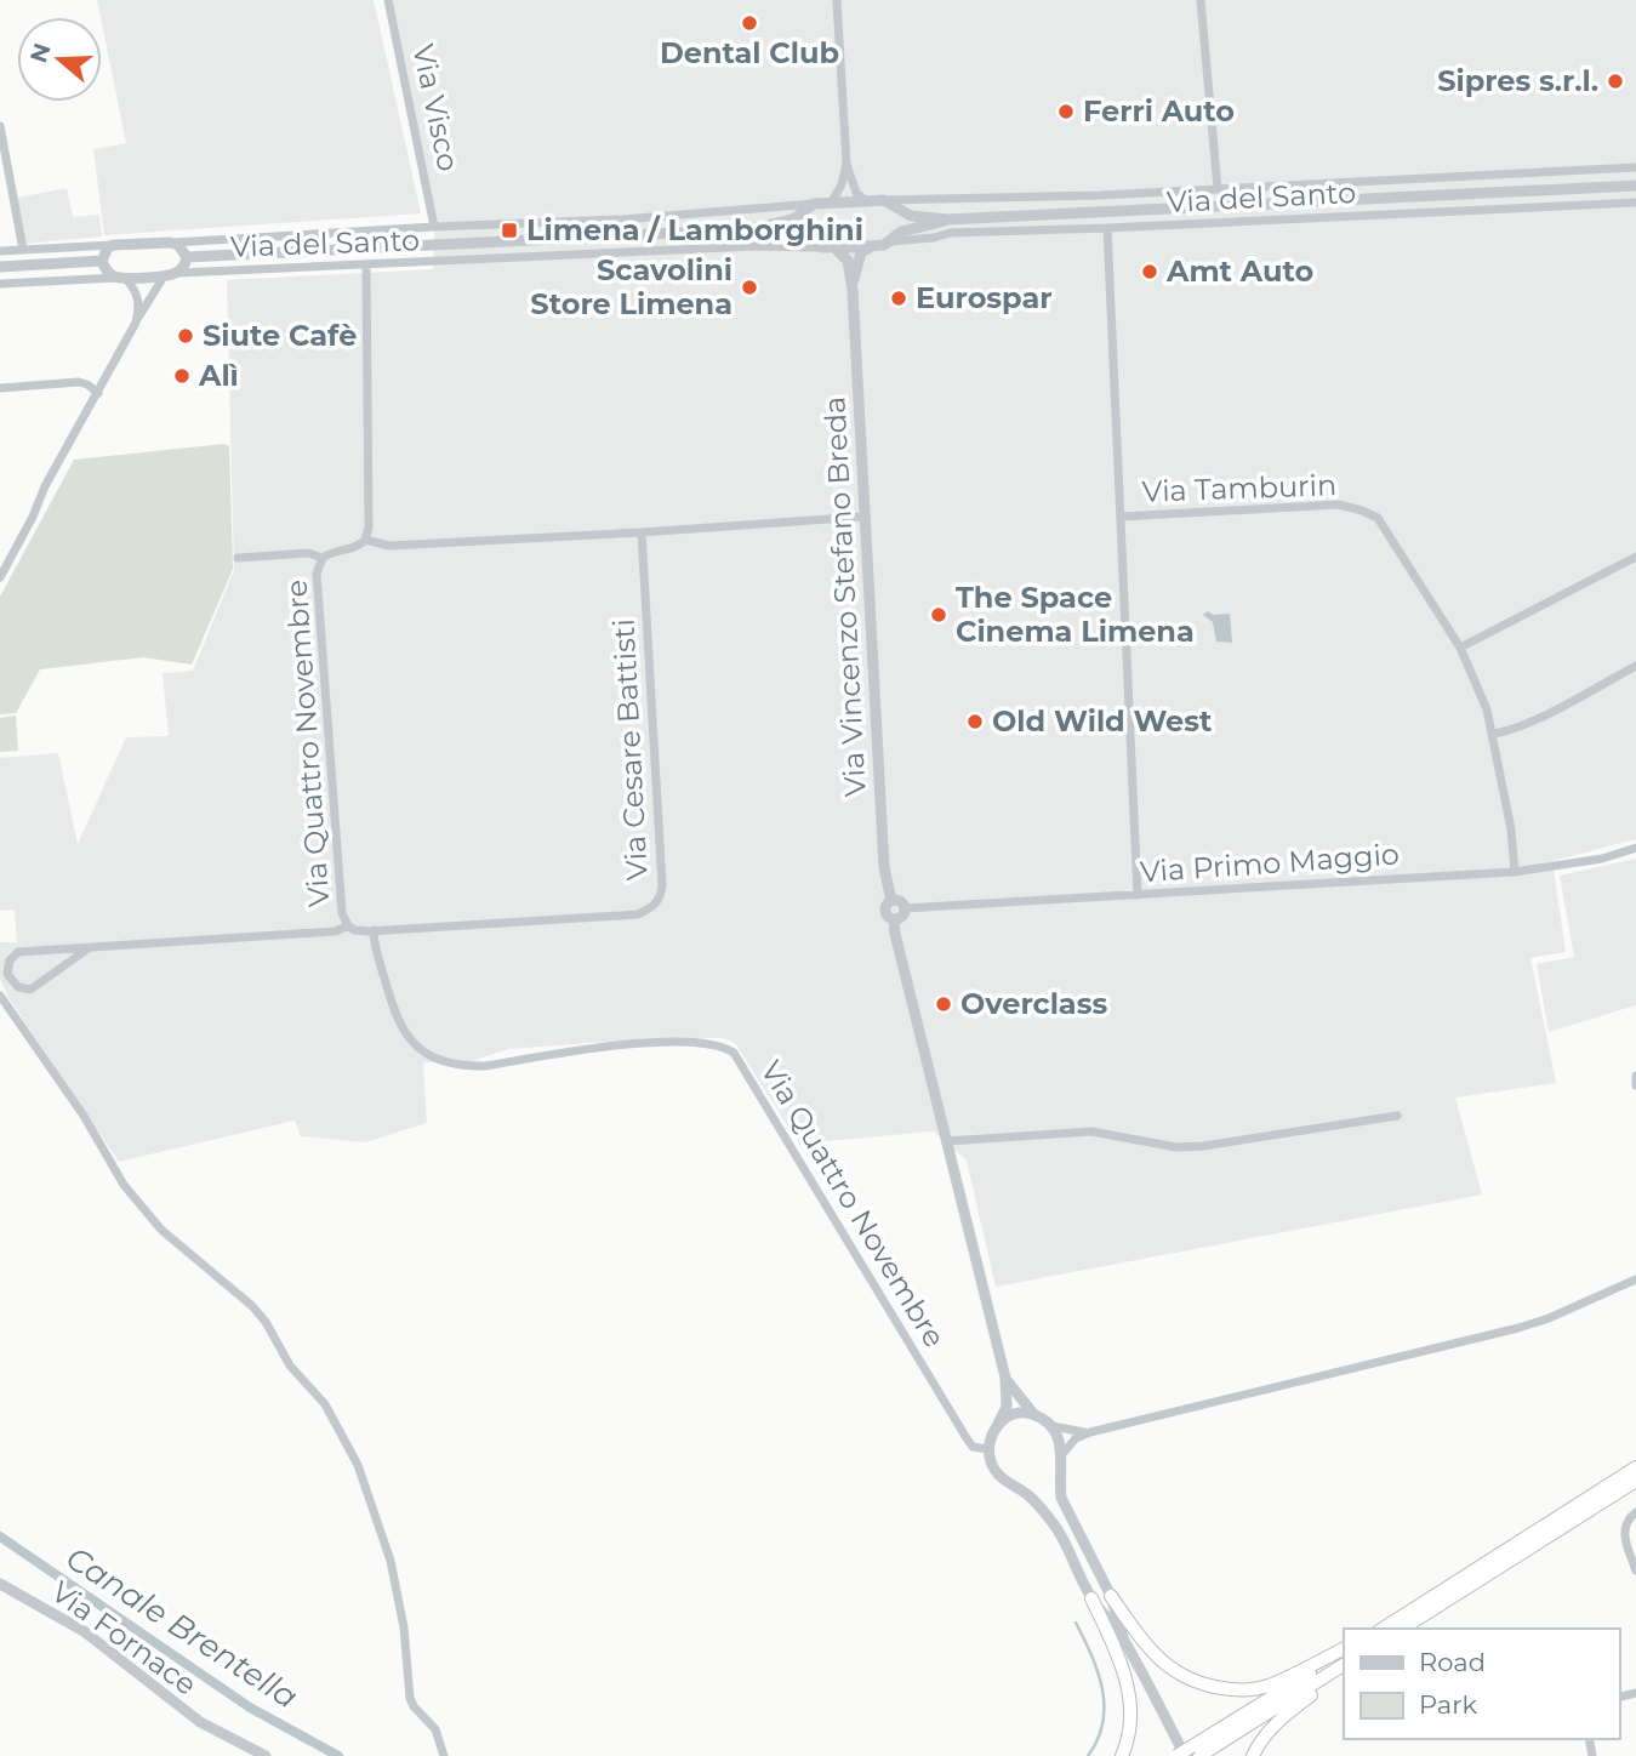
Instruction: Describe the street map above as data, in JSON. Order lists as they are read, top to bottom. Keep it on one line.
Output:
{"streets":{"street":["Via Visco","Via del Santo","Via Tamburin","Via Vincenzo Stefano Breda","Via Quattro Novembre","Via Cesare Battisti","Via Primo Maggio","Via Fornace"]},"crossings":[["Via Visco","Via del Santo"],["Via del Santo","Via Vincenzo Stefano Breda"],["Via Tamburin","Via Primo Maggio"],["Via Vincenzo Stefano Breda","Via Quattro Novembre"],["Via Vincenzo Stefano Breda","Via Primo Maggio"],["Via Quattro Novembre","Via Cesare Battisti"]],"water":["Canale Brentella"],"places":{"other":["Dental Club","Sipres s.r.l.","Ferri Auto","Amt Auto","Scavolini Store Limena","Eurospar","Siute Cafè","Alì","The Space Cinema Limena","Old Wild West","Overclass"],"transit":["Limena / Lamborghini"]},"legend":["Road","Park"],"north":"left"}
